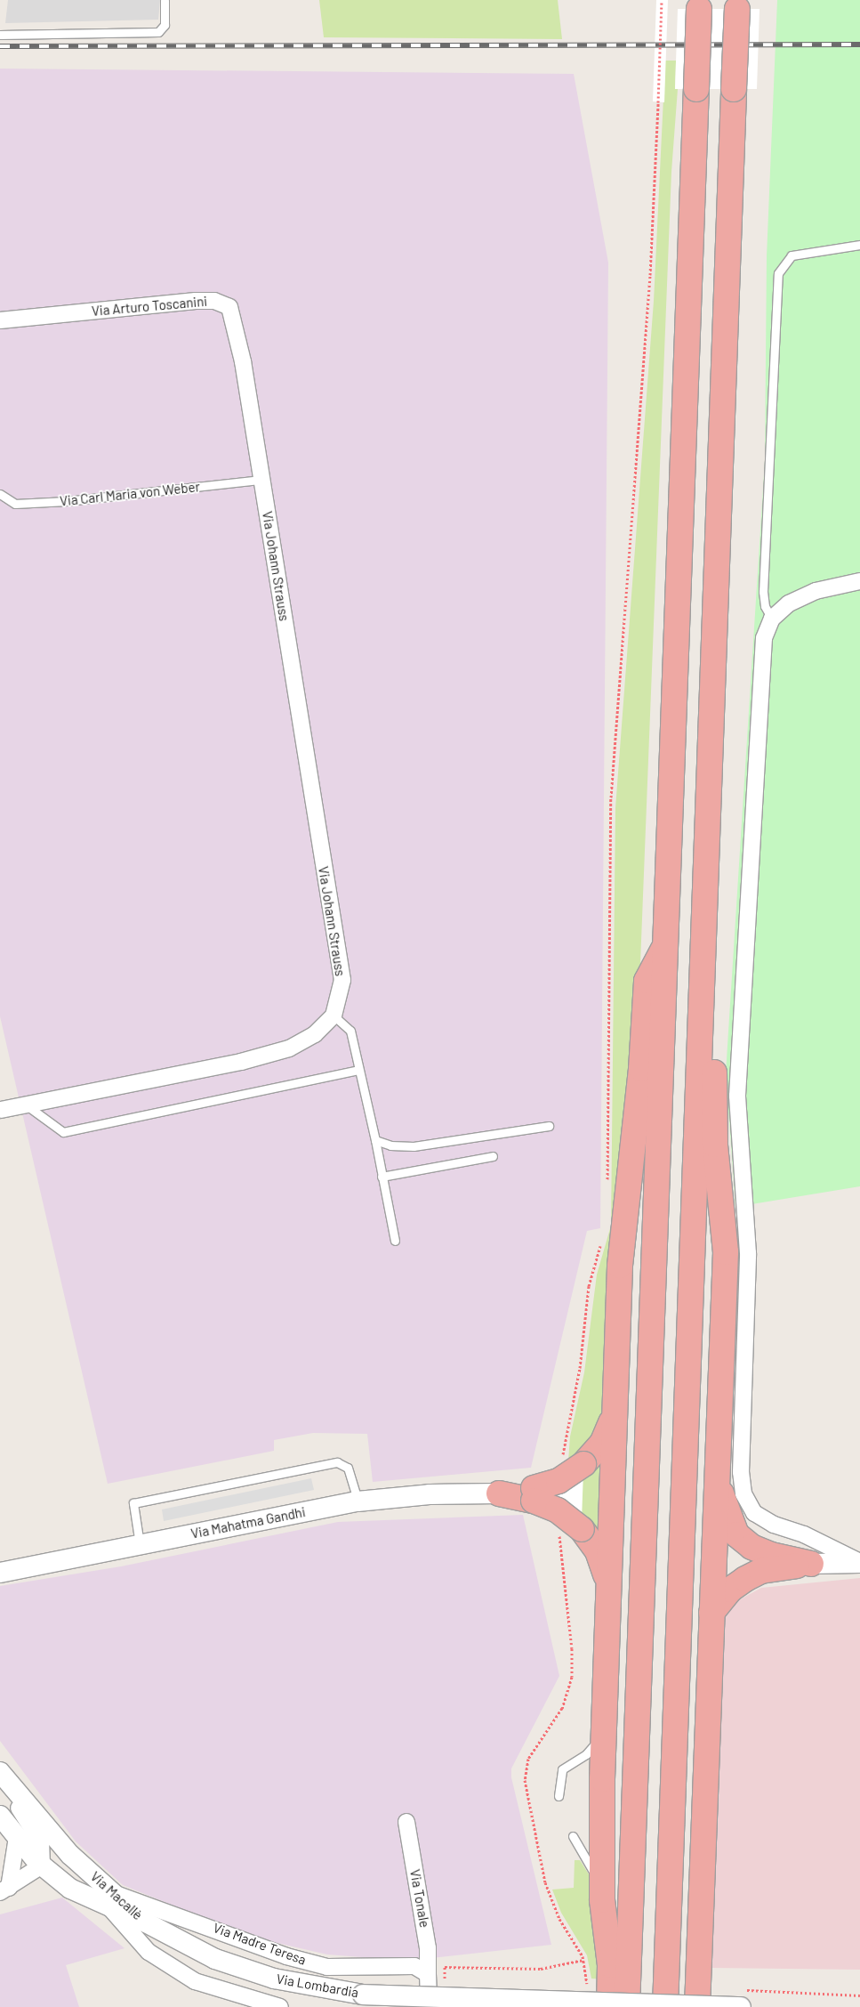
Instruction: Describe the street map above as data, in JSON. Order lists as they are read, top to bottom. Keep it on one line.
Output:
{"streets":{"street":["Via Arturo Toscanini","Via Johann Strauss","Via Mahatma Gandhi","Via Macallè","Via Tonale","Via Madre Teresa","Via Lombardia"],"lane":["Via Carl Maria von Weber"]},"crossings":[["Via Arturo Toscanini","Via Carl Maria von Weber"],["Via Arturo Toscanini","Via Johann Strauss"],["Via Carl Maria von Weber","Via Johann Strauss"],["Via Macallè","Via Madre Teresa"],["Via Macallè","Via Lombardia"],["Via Tonale","Via Madre Teresa"]]}
